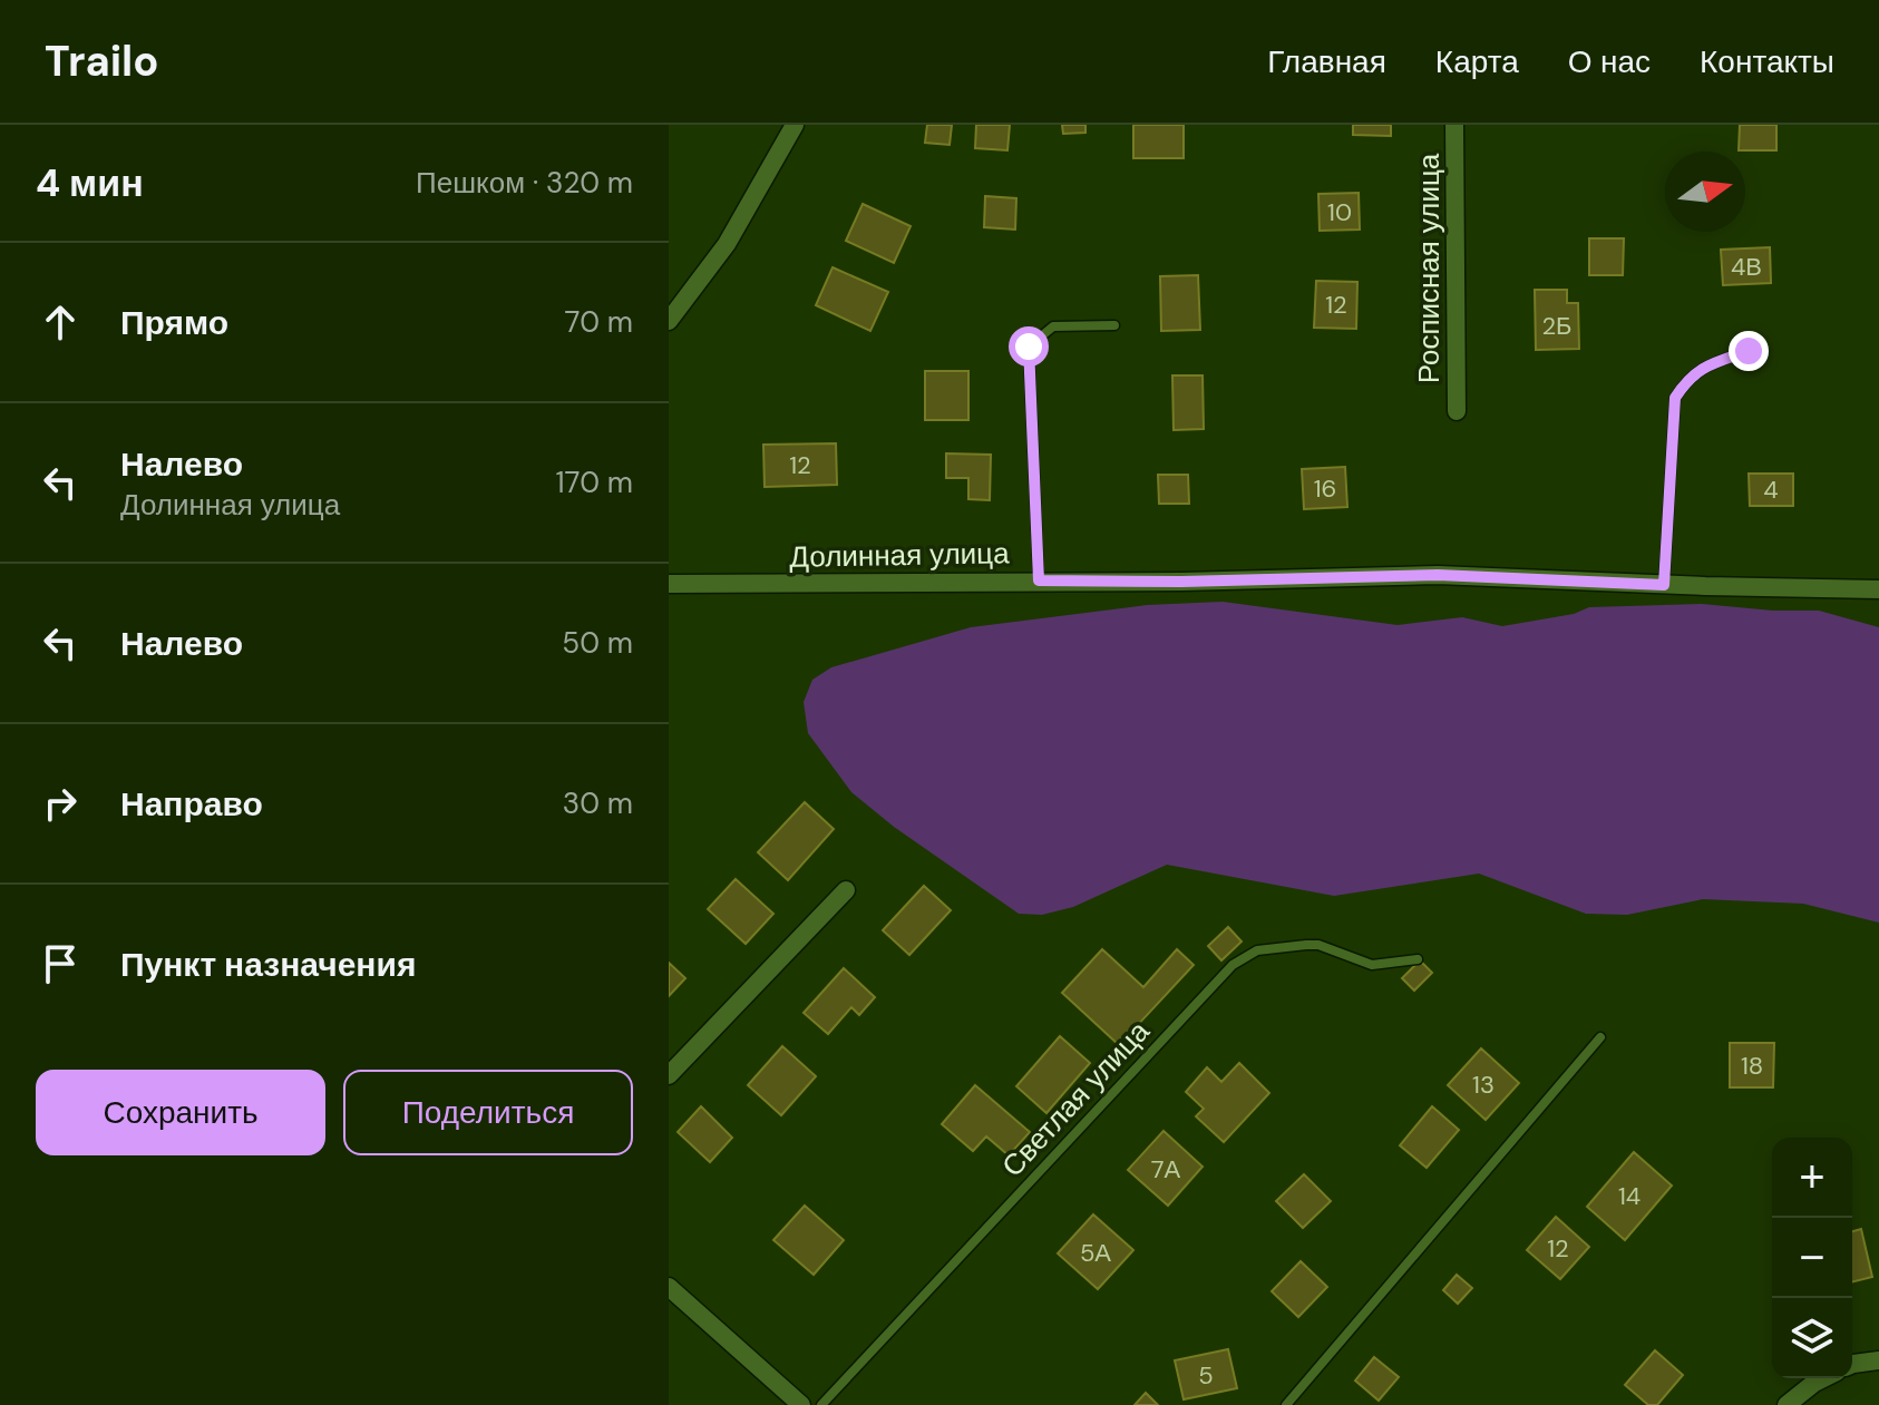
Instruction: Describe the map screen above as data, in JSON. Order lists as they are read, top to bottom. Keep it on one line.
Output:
{"streets":{"street":["Росписная улица","Долинная улица"],"lane":["Светлая улица"]},"house_numbers":["10","4В","12","2Б","12","16","4","18","13","7А","14","12","5А","5"],"north":"right","page":{"header":"Trailo","nav":["Главная","Карта","О нас","Контакты"],"heading":["4 мин","Пешком · 320 m"],"list":[["Прямо","70 m"],["Налево","Долинная улица","170 m"],["Налево","50 m"],["Направо","30 m"],"Пункт назначения"],"buttons":["Сохранить","Поделиться"],"map_buttons":["+","−"]}}
